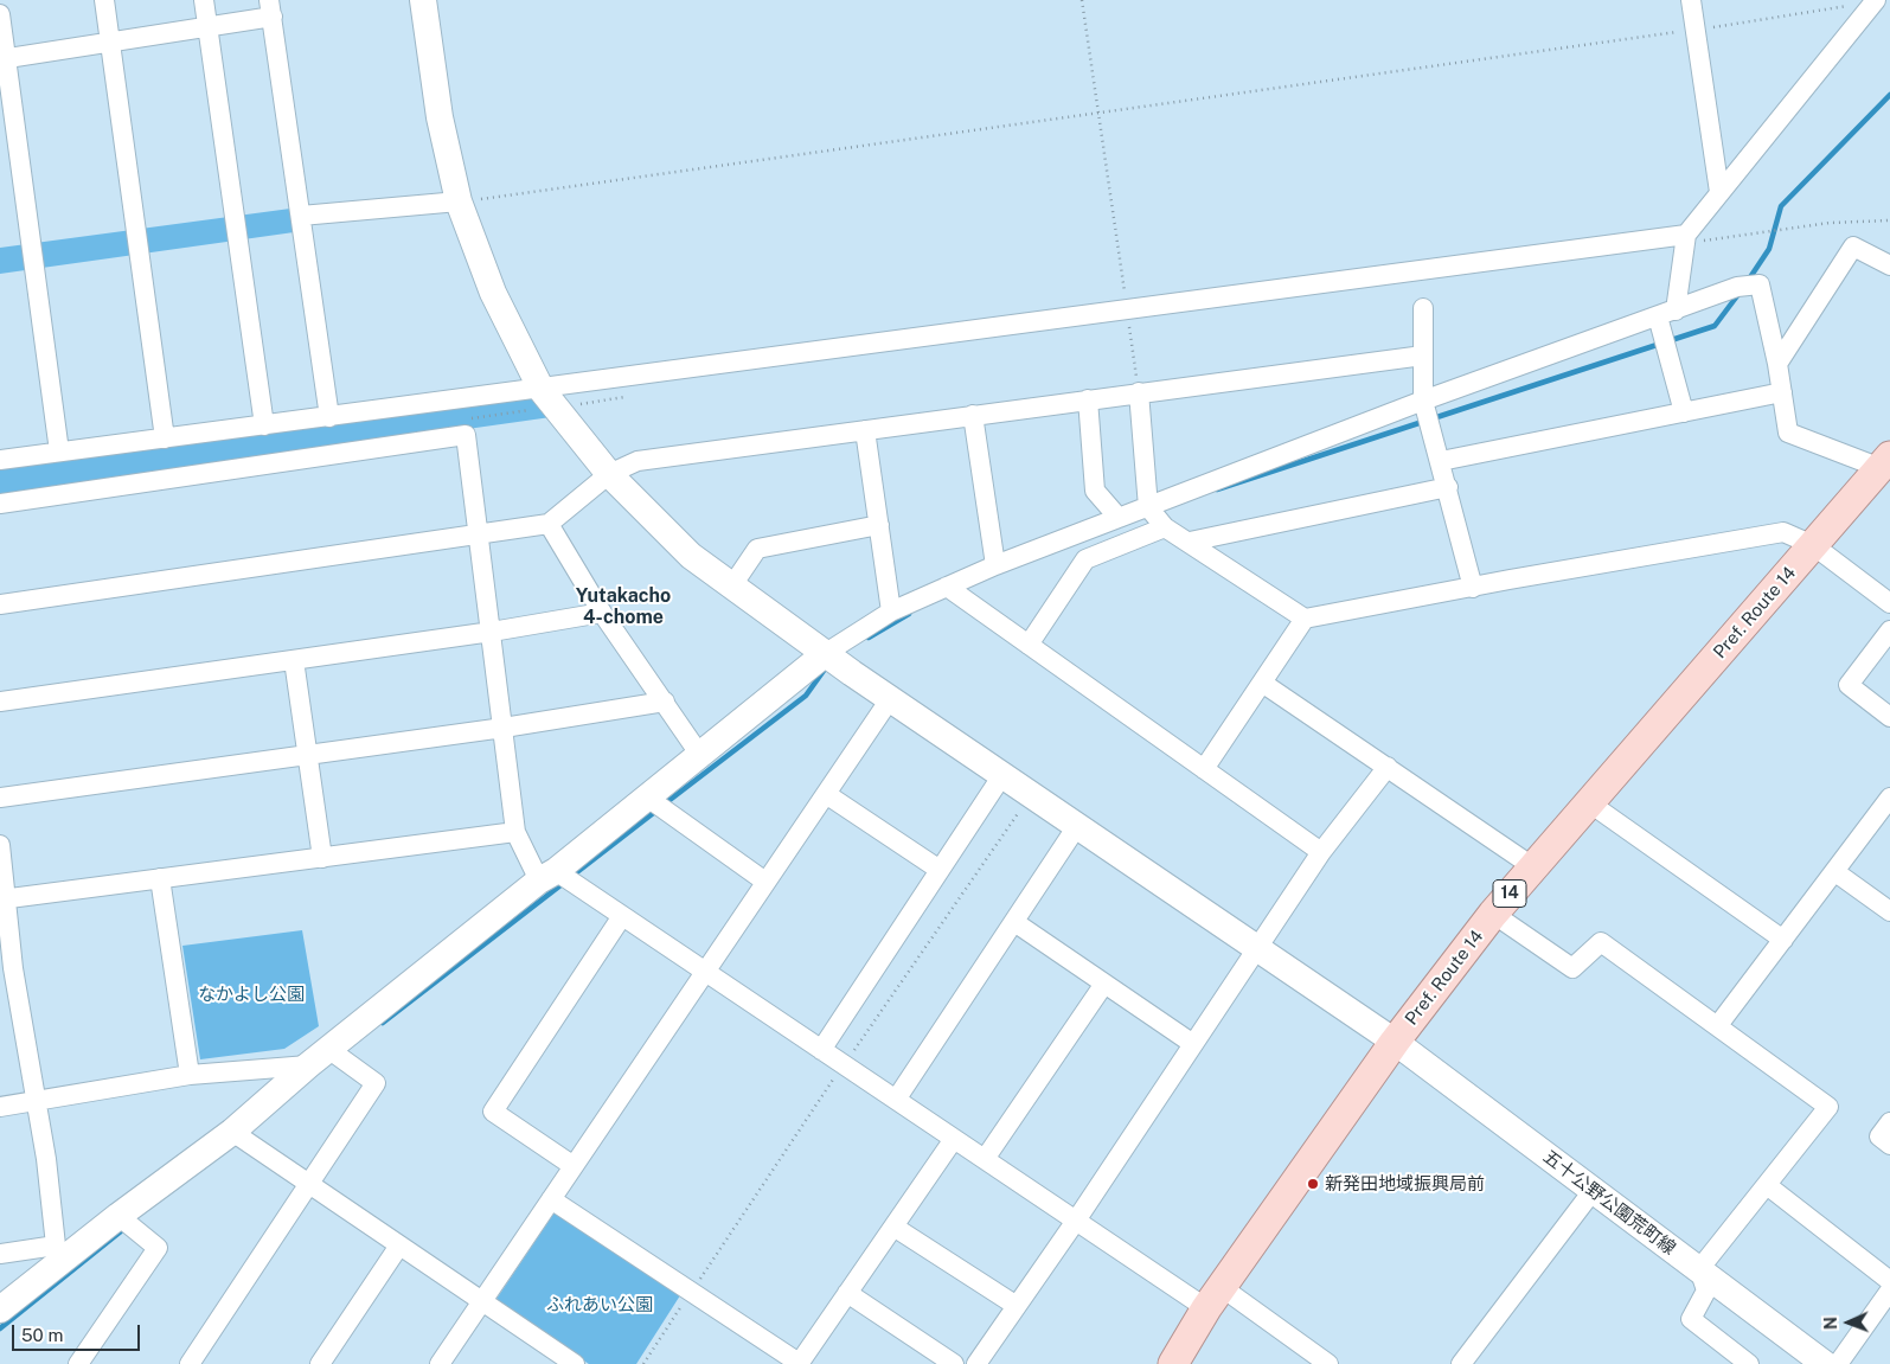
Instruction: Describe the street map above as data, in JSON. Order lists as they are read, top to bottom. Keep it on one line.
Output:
{"streets":{"main road":["Pref. Route 14","14"],"street":["五十公野公園荒町線"]},"crossings":[["Pref. Route 14","五十公野公園荒町線"]],"districts":["Yutakacho 4-chome"],"parks":["なかよし公園","ふれあい公園"],"places":["新発田地域振興局前"],"scale_bar":"50 m","north":"left"}
